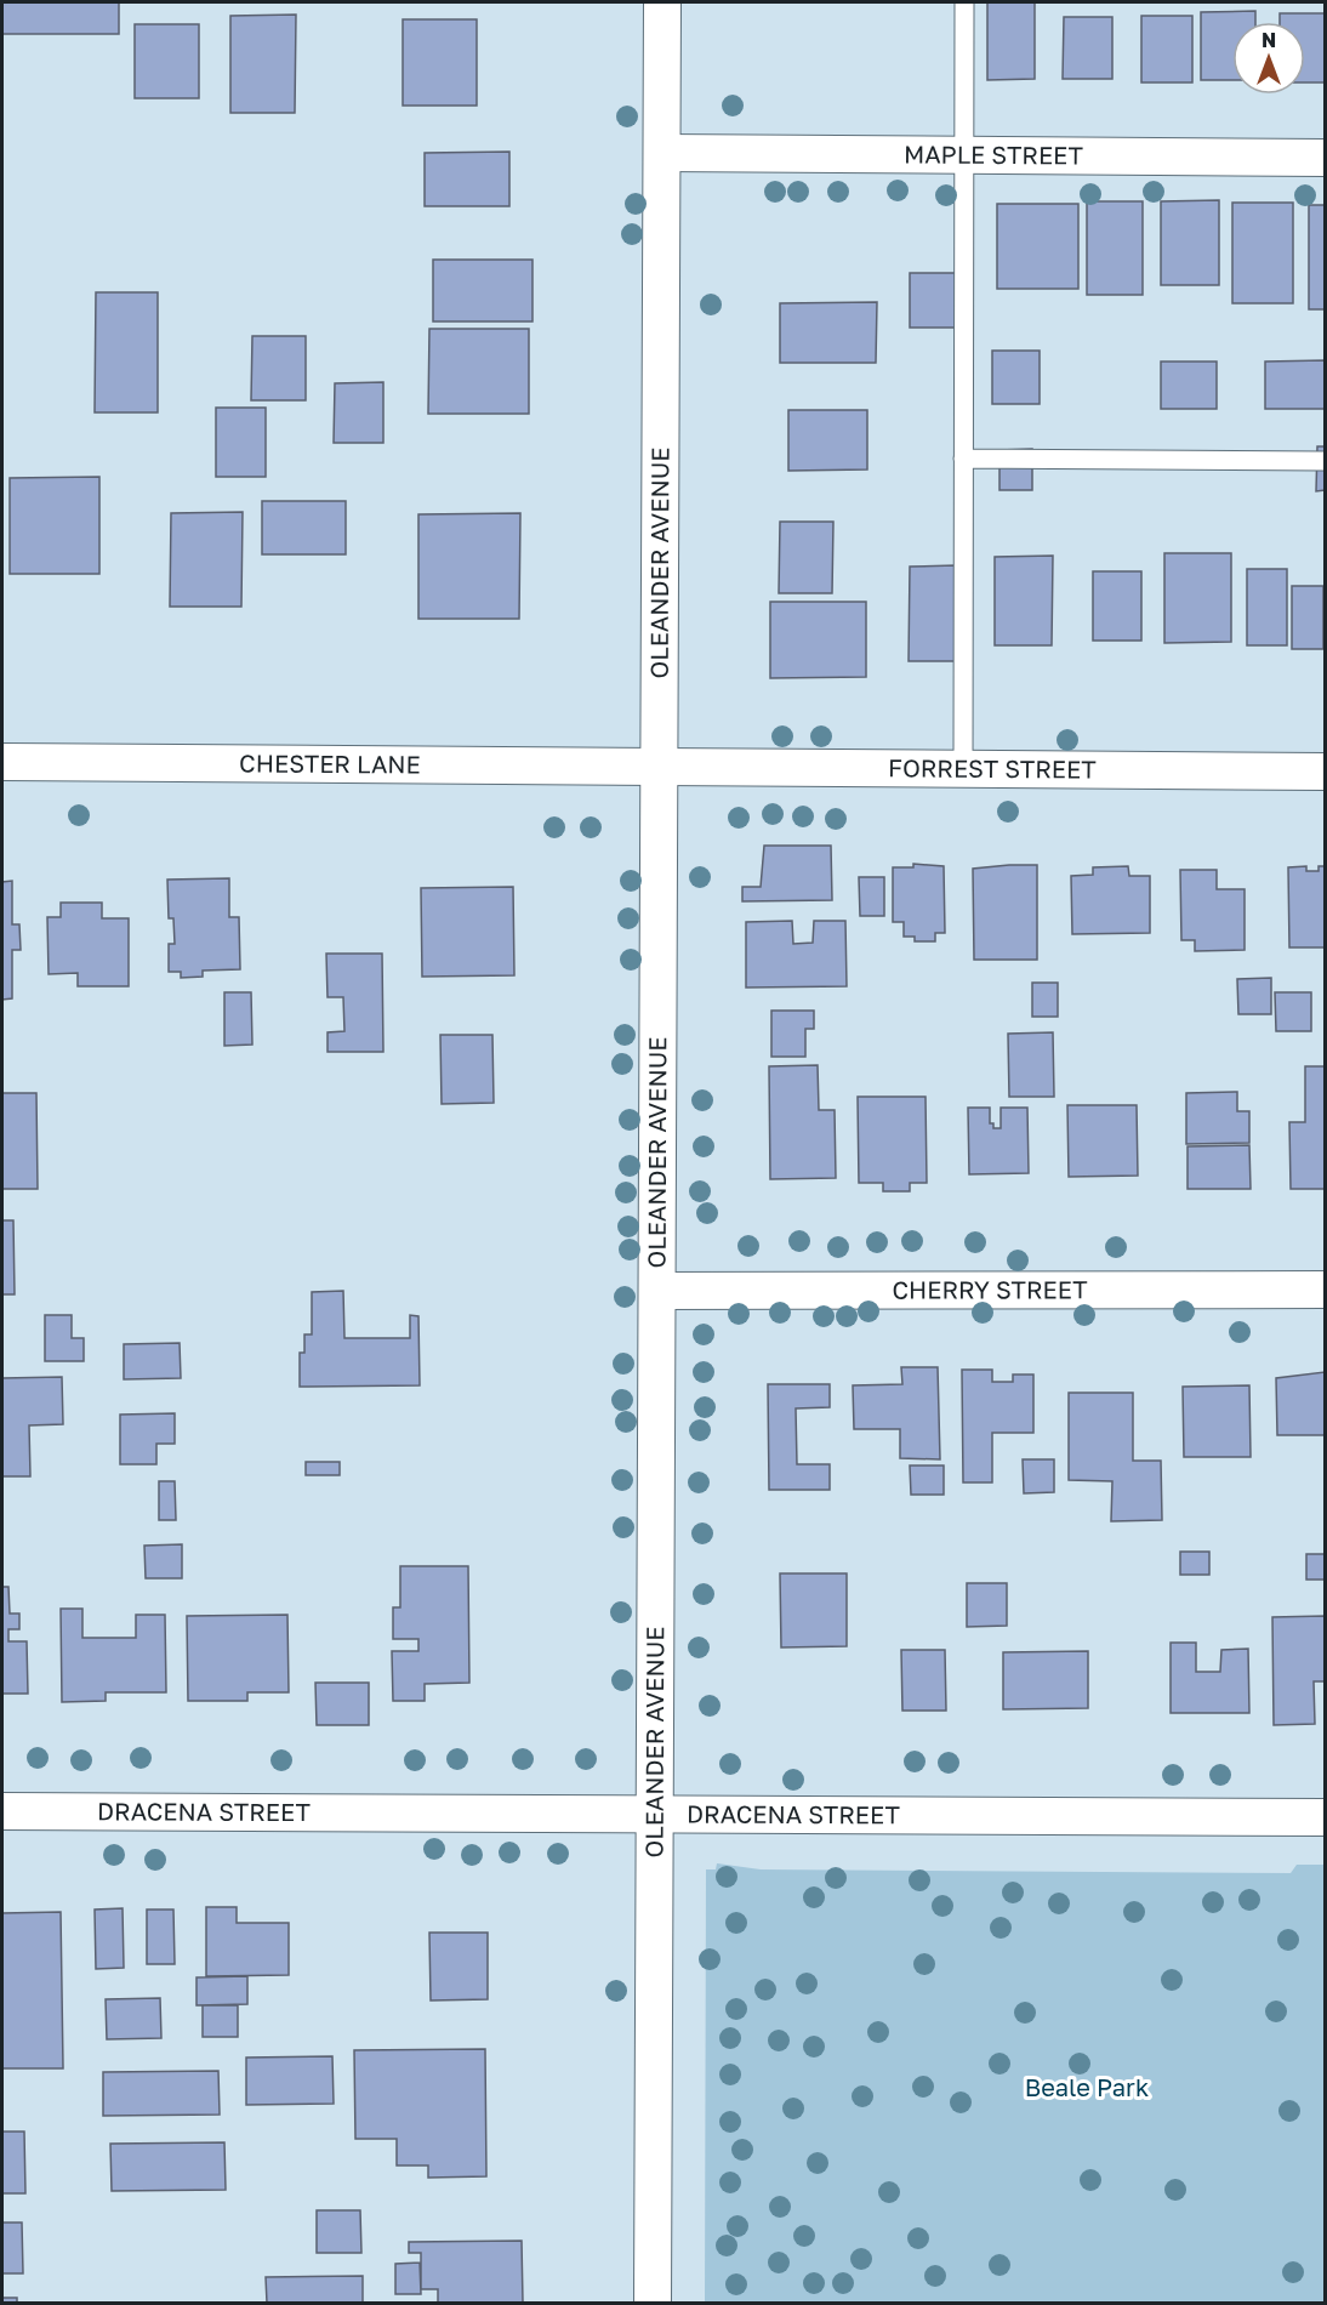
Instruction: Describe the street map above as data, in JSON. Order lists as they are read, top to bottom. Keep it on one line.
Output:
{"streets":{"street":["MAPLE STREET","OLEANDER AVENUE","CHESTER LANE","FORREST STREET","CHERRY STREET","DRACENA STREET"]},"crossings":[["MAPLE STREET","OLEANDER AVENUE"],["OLEANDER AVENUE","CHESTER LANE"],["OLEANDER AVENUE","FORREST STREET"],["OLEANDER AVENUE","CHERRY STREET"],["OLEANDER AVENUE","DRACENA STREET"],["CHESTER LANE","FORREST STREET"]],"parks":["Beale Park"],"north":"top"}
